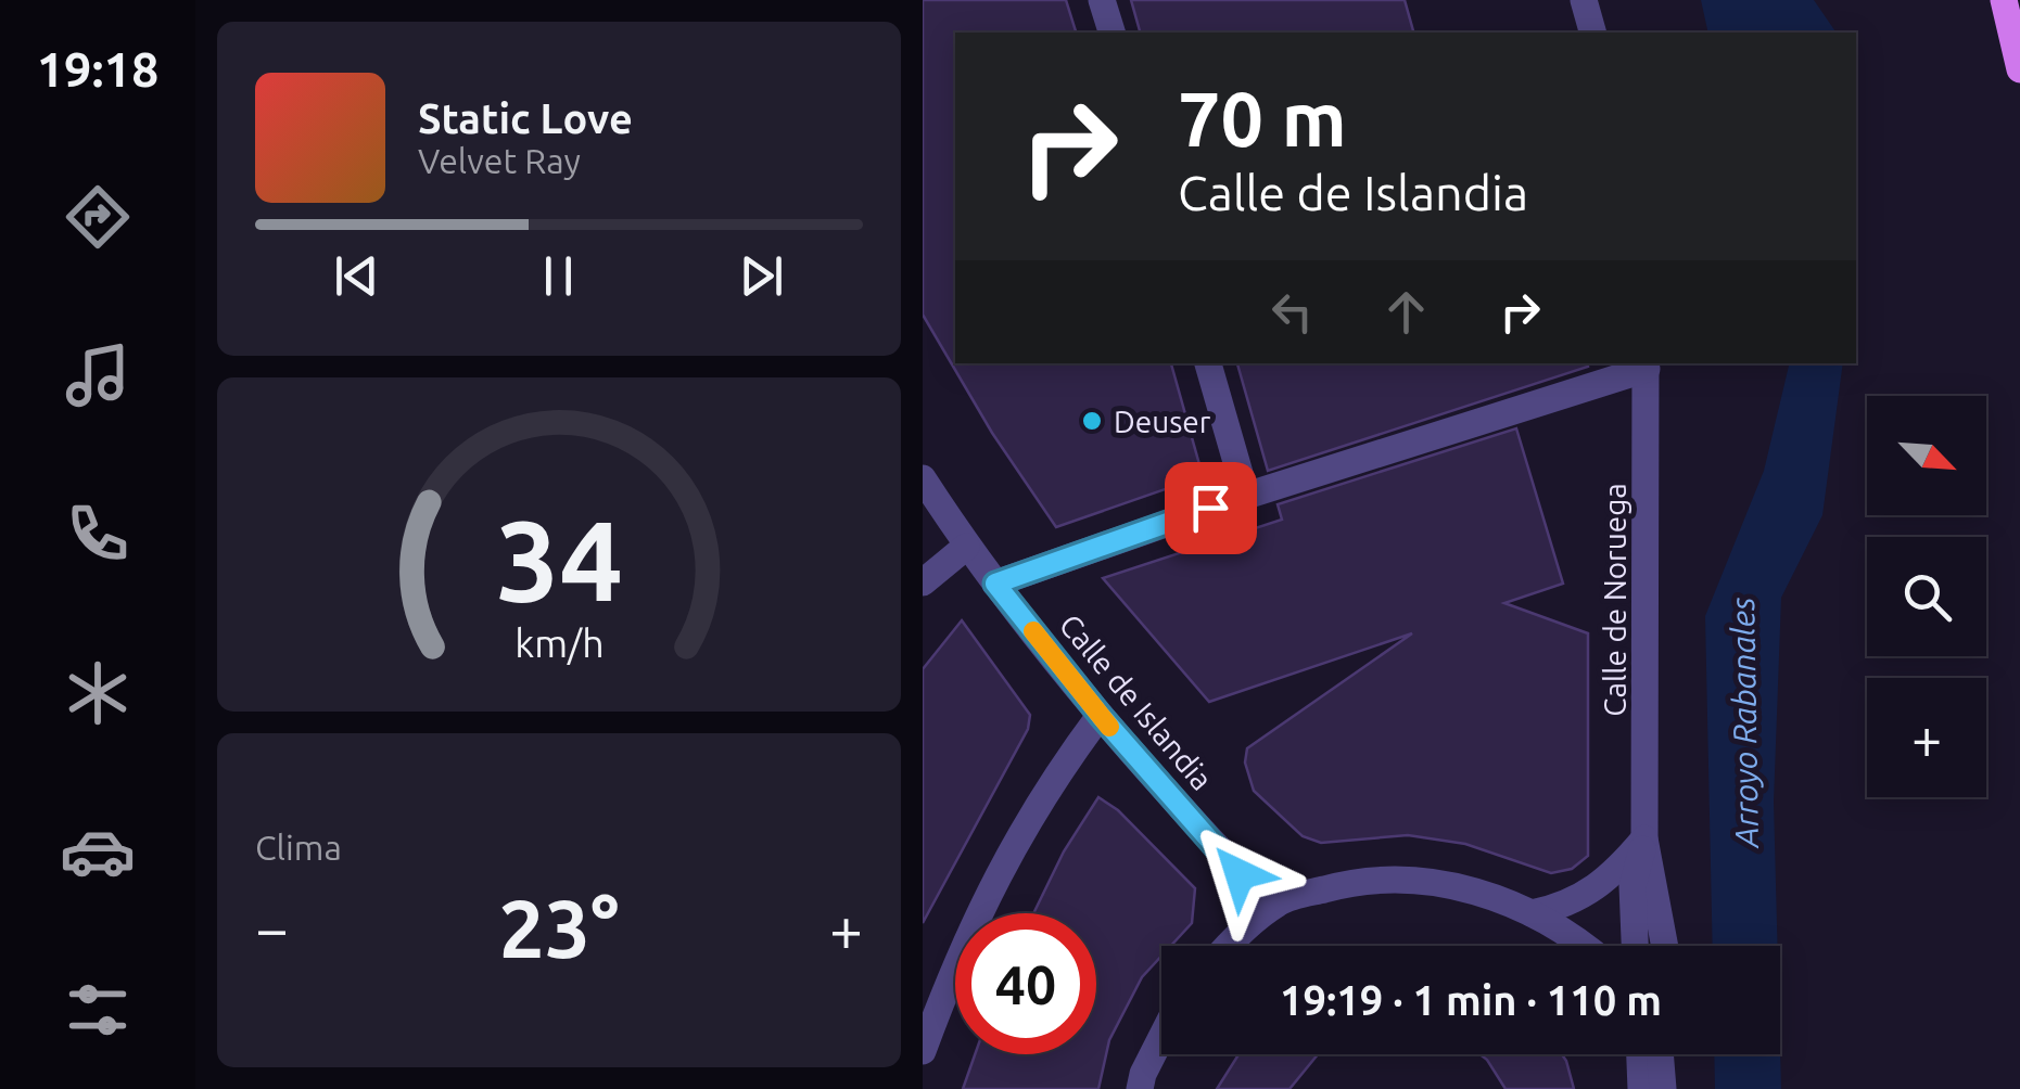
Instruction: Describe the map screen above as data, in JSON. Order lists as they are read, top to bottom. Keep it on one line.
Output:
{"streets":{"street":["Calle de Noruega","Calle de Islandia"]},"water":["Arroyo Rabanales"],"places":["Deuser"],"north":"bottom right","page":{"tabs":"19:18","turn":["70 m","Calle de Islandia"],"song":["Static Love","Velvet Ray"],"map_buttons":"+","tile":"Clima","heat":["−","23°","+"],"limit":"40","trip":"19:19 · 1 min · 110 m","gauge":["34","km/h"]}}
